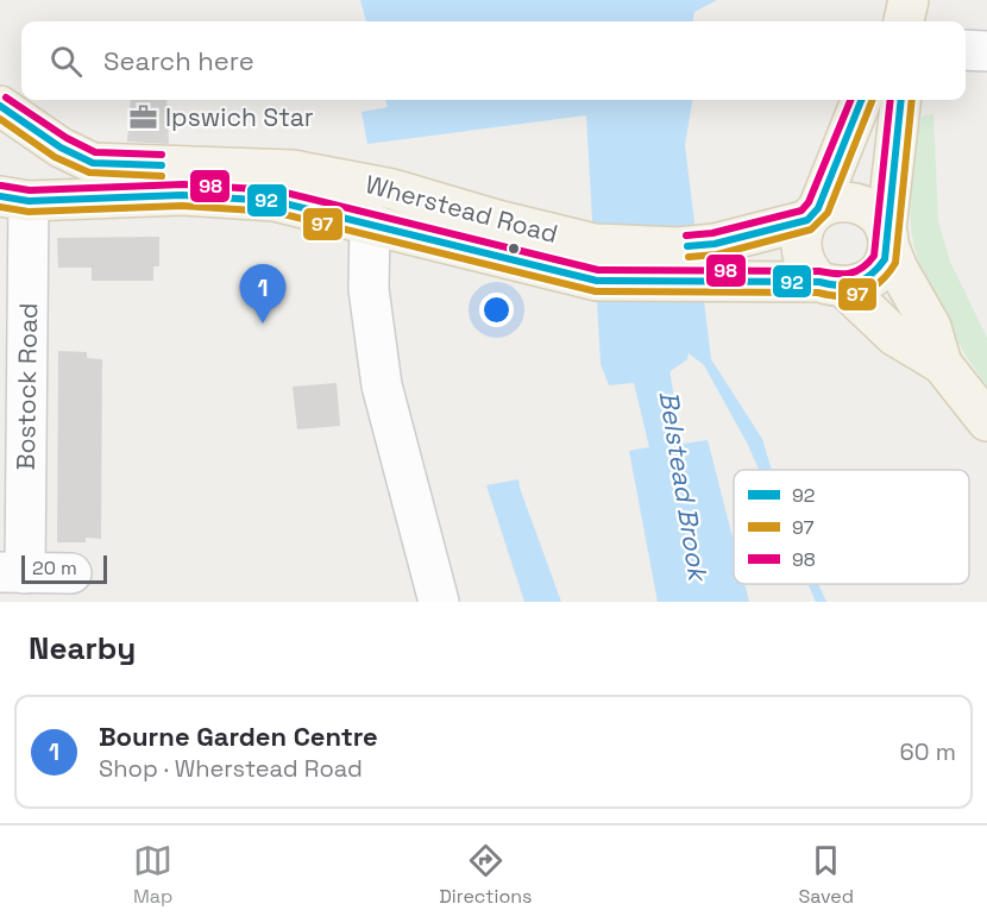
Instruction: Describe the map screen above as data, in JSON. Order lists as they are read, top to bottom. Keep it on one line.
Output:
{"streets":{"main road":["Wherstead Road"],"street":["Bostock Road"]},"crossings":[["Wherstead Road","Bostock Road"]],"water":["Belstead Brook"],"places":{"office":["Ipswich Star"]},"lines":["transit line 98","transit line 92","transit line 97"],"legend":["92","97","98"],"scale_bar":"20 m","page":{"search":"Search here","pins":"1","scale":"20 m","heading":"Nearby","list":[{"mark":"1","name":"Bourne Garden Centre","note":"Shop · Wherstead Road","value":"60 m"}],"nav":["Map","Directions","Saved"]}}
